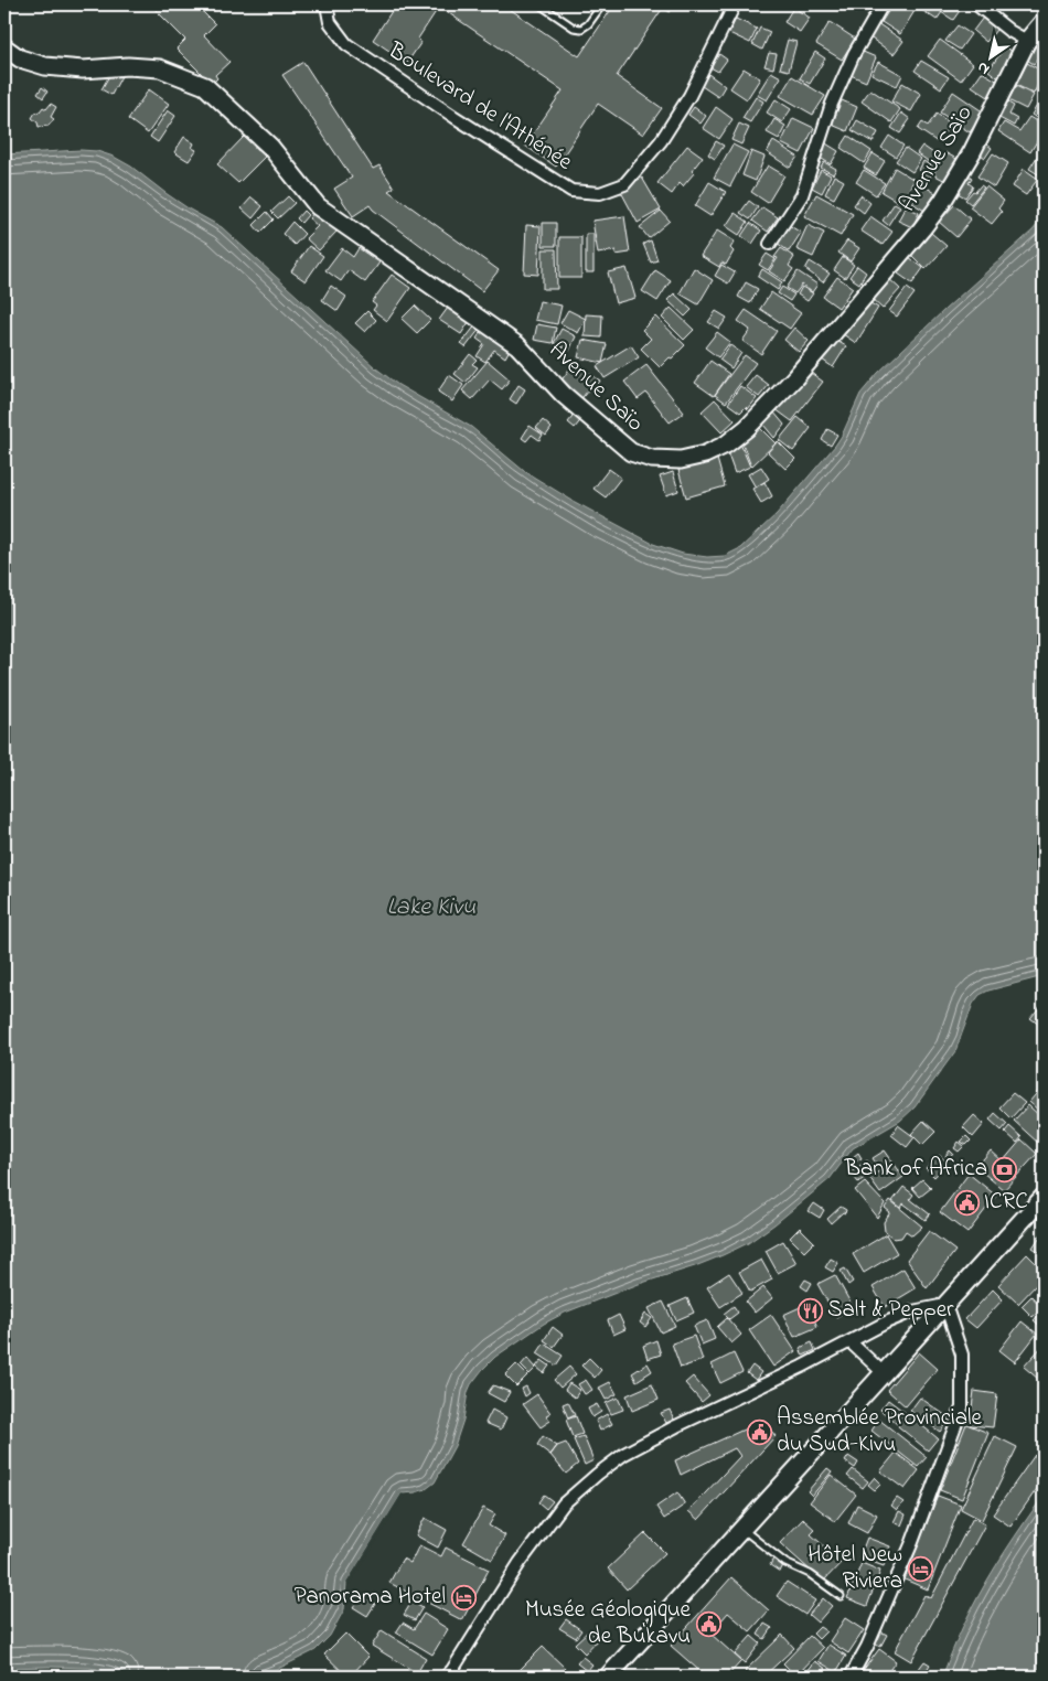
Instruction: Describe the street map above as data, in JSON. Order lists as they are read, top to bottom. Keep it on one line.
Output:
{"streets":{"street":["Boulevard de l'Athénée","Avenue Saïo"]},"water":["Lake Kivu"],"places":{"bank":["Bank of Africa"],"public building":["ICRC","Assemblée Provinciale du Sud-Kivu","Musée Géologique de Bukavu"],"restaurant":["Salt & Pepper"],"hotel":["Hôtel New Riviera","Panorama Hotel"]},"north":"bottom left"}
